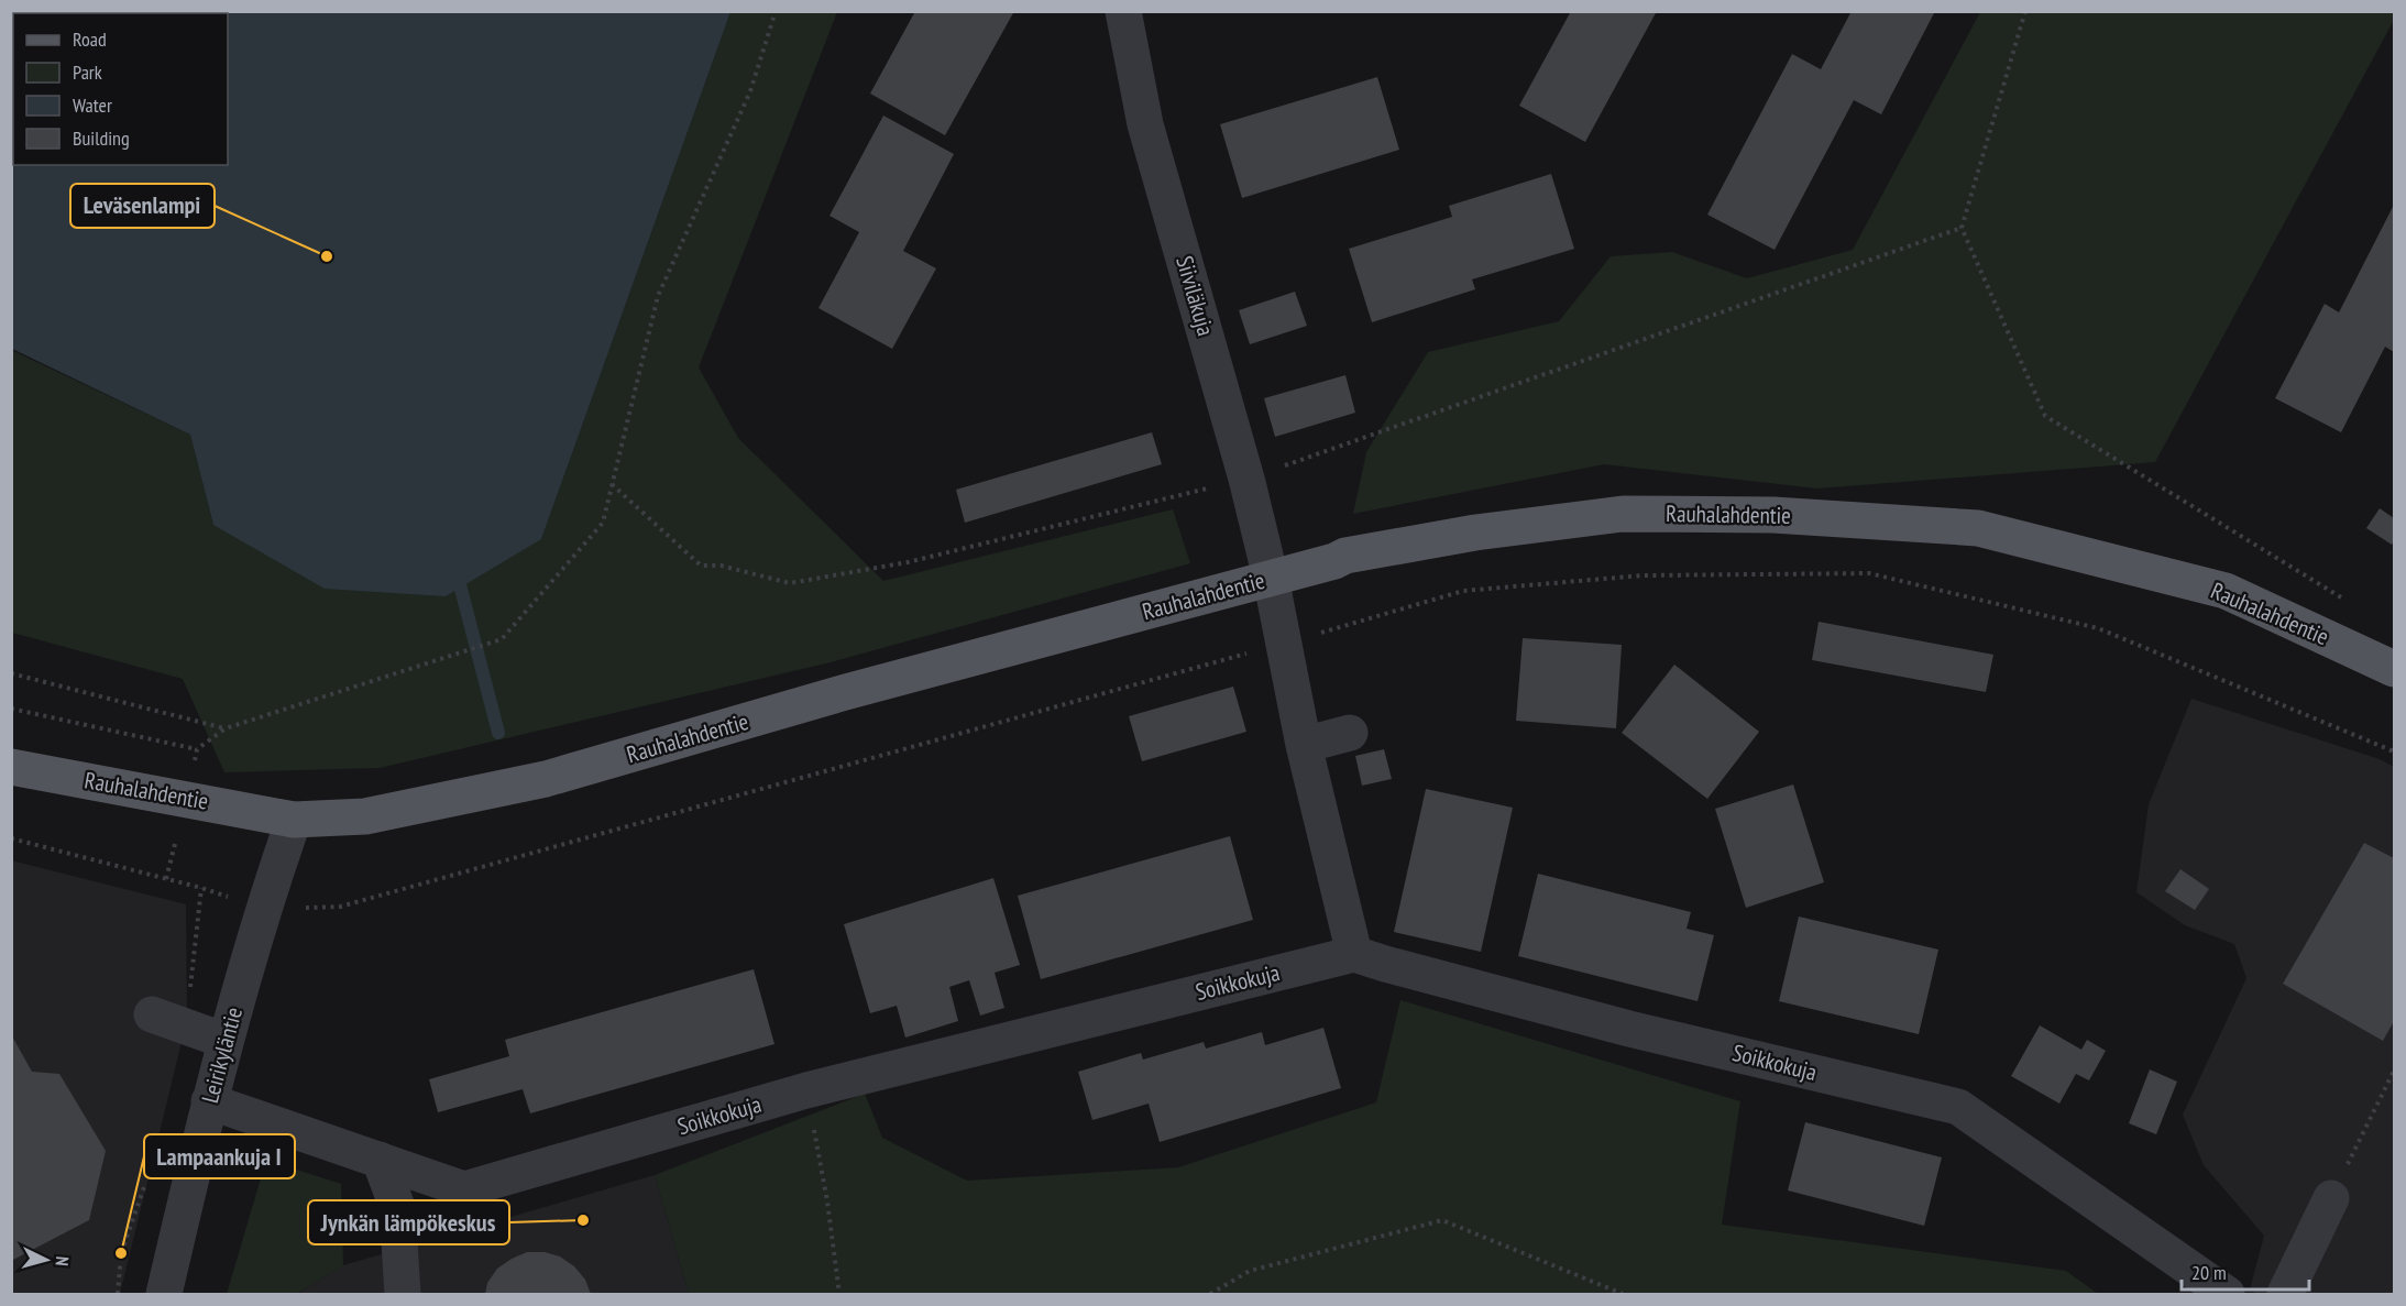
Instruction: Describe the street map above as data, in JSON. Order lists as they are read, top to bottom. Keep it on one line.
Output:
{"streets":{"main road":["Rauhalahdentie"],"street":["Siiviläkuja","Soikkokuja","Leirikyläntie"]},"crossings":[["Siiviläkuja","Rauhalahdentie"],["Siiviläkuja","Soikkokuja"],["Rauhalahdentie","Leirikyläntie"],["Soikkokuja","Leirikyläntie"]],"places":["Leväsenlampi","Jynkän lämpökeskus","Lampaankuja I"],"legend":["Road","Park","Water","Building"],"scale_bar":"20 m","north":"right"}
